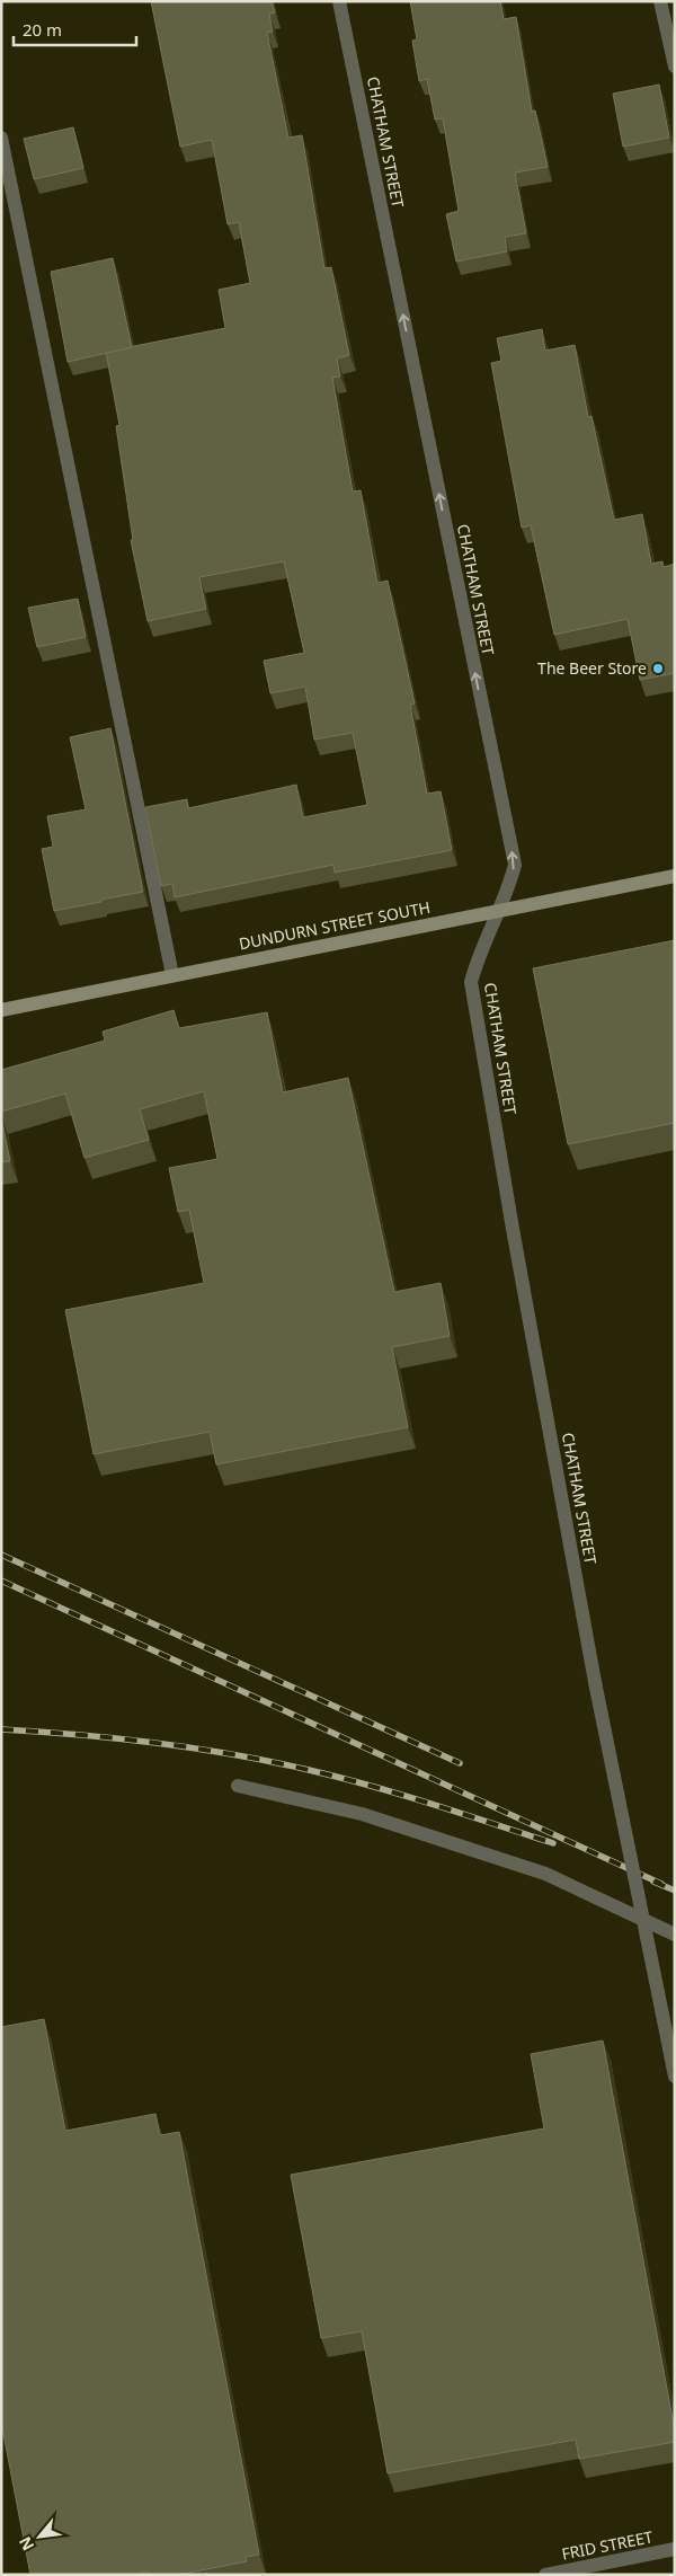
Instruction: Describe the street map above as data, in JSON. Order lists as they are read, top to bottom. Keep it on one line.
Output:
{"streets":{"main road":["DUNDURN STREET SOUTH"],"street":["CHATHAM STREET","FRID STREET"]},"crossings":[["CHATHAM STREET","DUNDURN STREET SOUTH"]],"one_way":["CHATHAM STREET"],"places":["The Beer Store"],"scale_bar":"20 m","north":"bottom left"}
